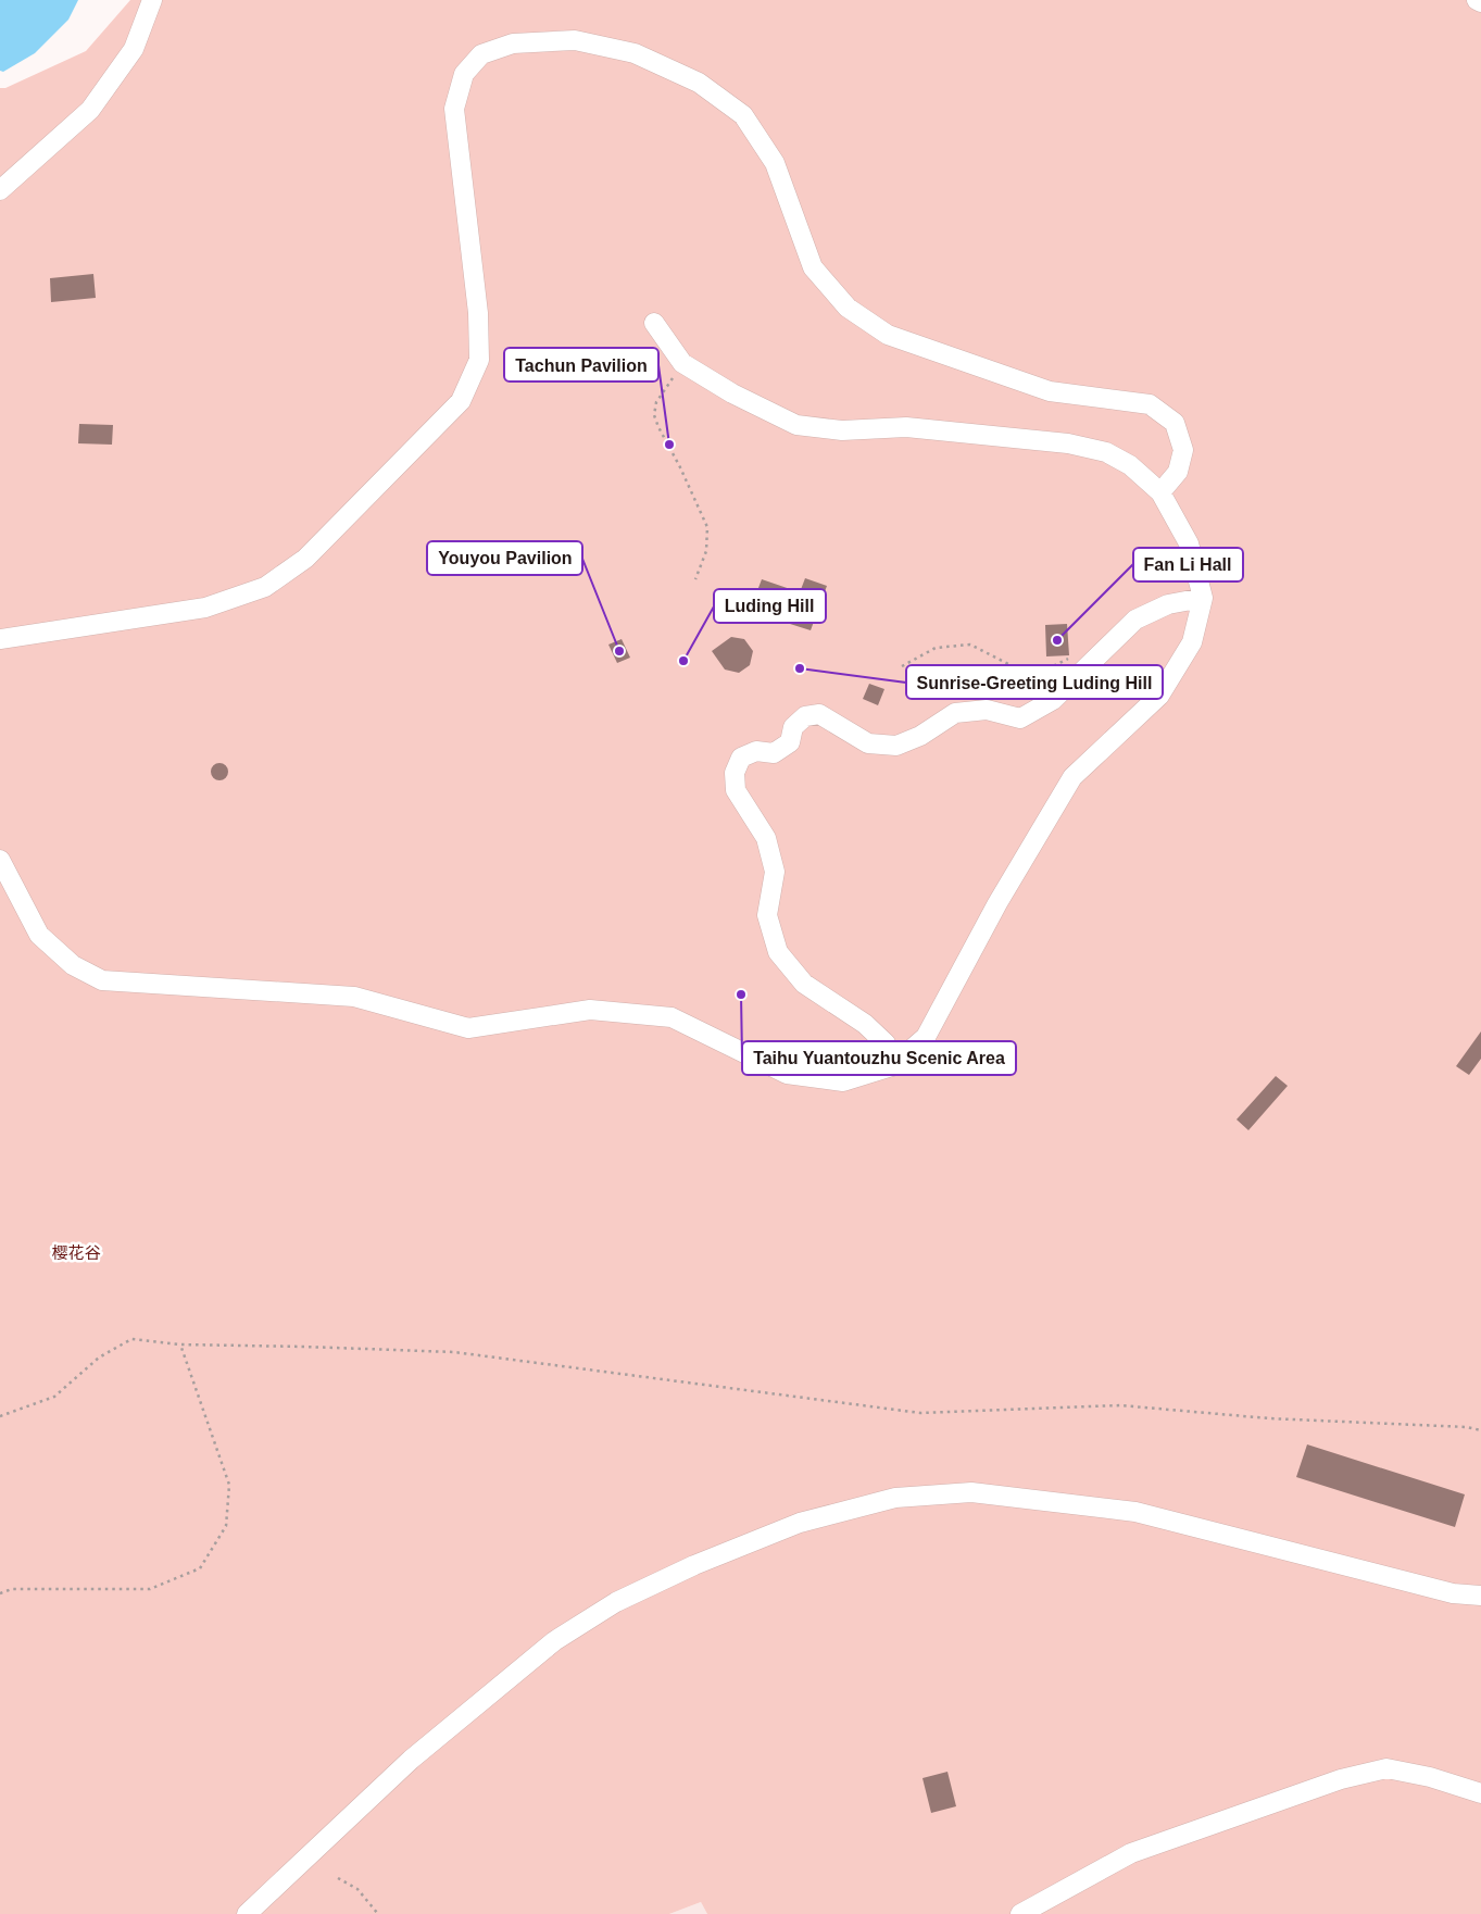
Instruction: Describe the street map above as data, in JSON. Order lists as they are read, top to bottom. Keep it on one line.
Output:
{"parks":["樱花谷"],"places":["Tachun Pavilion","Fan Li Hall","Youyou Pavilion","Luding Hill","Sunrise-Greeting Luding Hill","Taihu Yuantouzhu Scenic Area"]}
